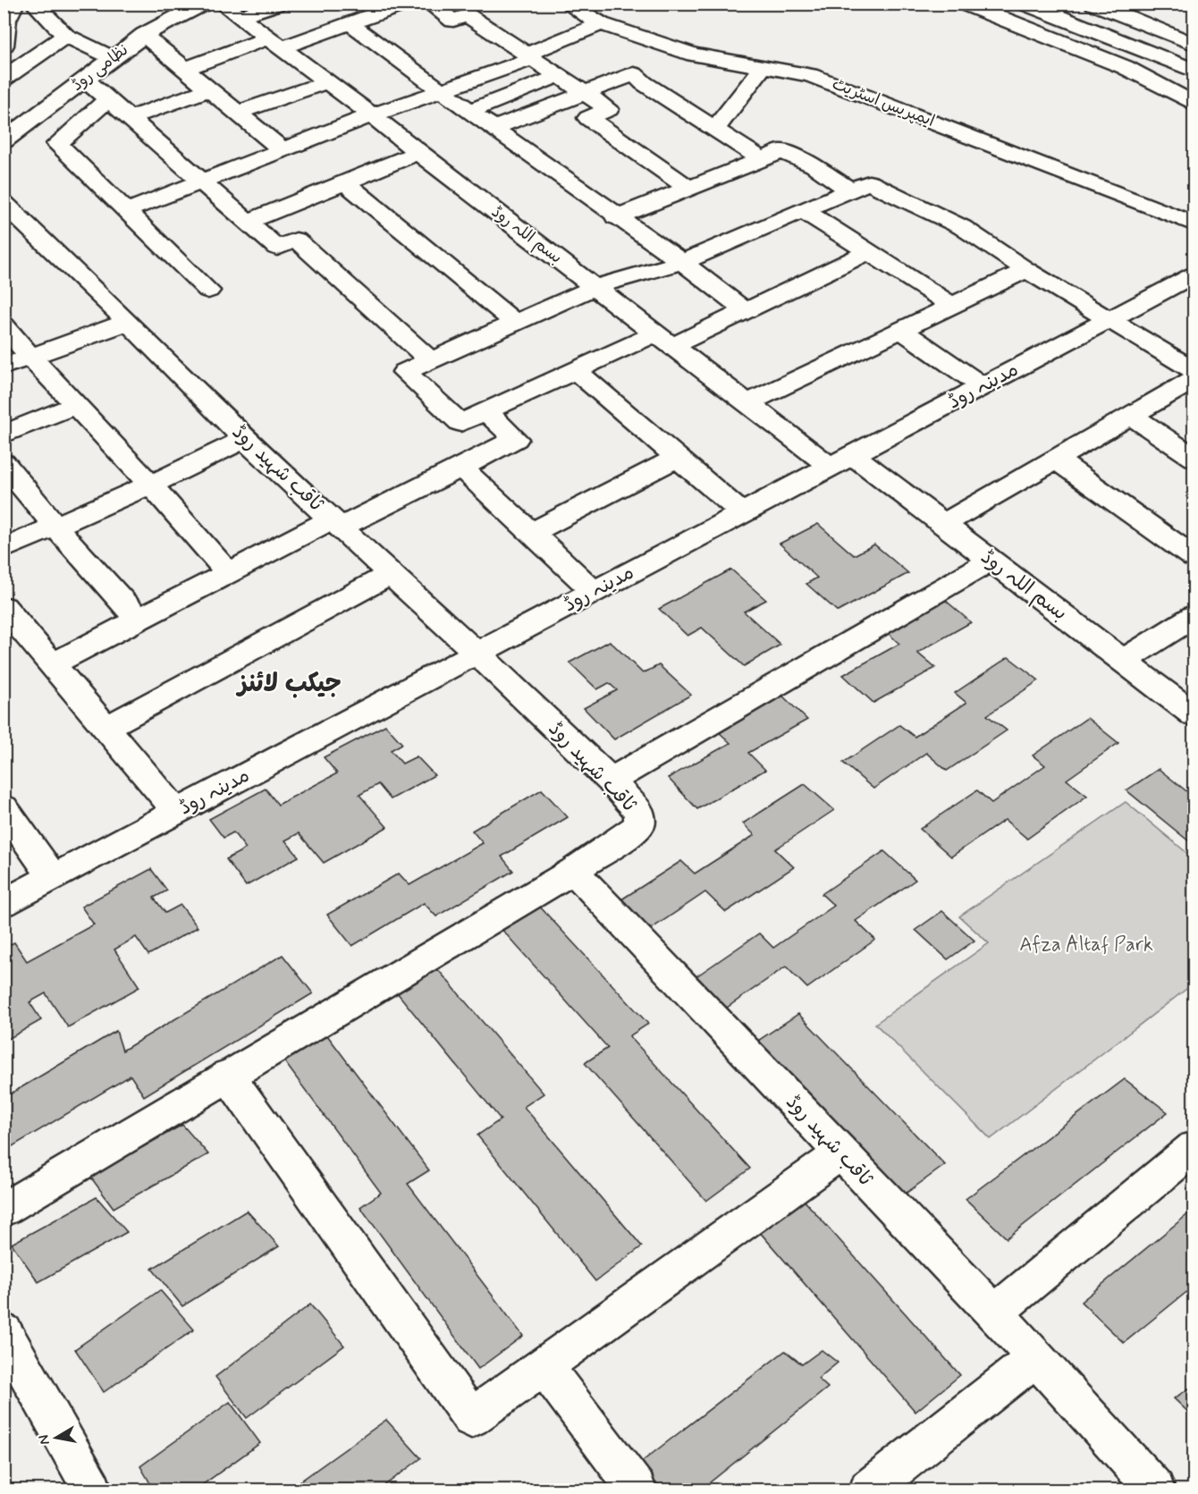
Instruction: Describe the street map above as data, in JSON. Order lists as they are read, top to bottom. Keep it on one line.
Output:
{"streets":{"street":["نظامی روڈ","ایمپریس اسٹریٹ","بسم اللہ روڈ","مدینہ روڈ","ثاقب شہید روڈ"]},"crossings":[["بسم اللہ روڈ","مدینہ روڈ"],["مدینہ روڈ","ثاقب شہید روڈ"]],"districts":["جیکب لائنز"],"parks":["Afza Altaf Park"],"north":"left"}
